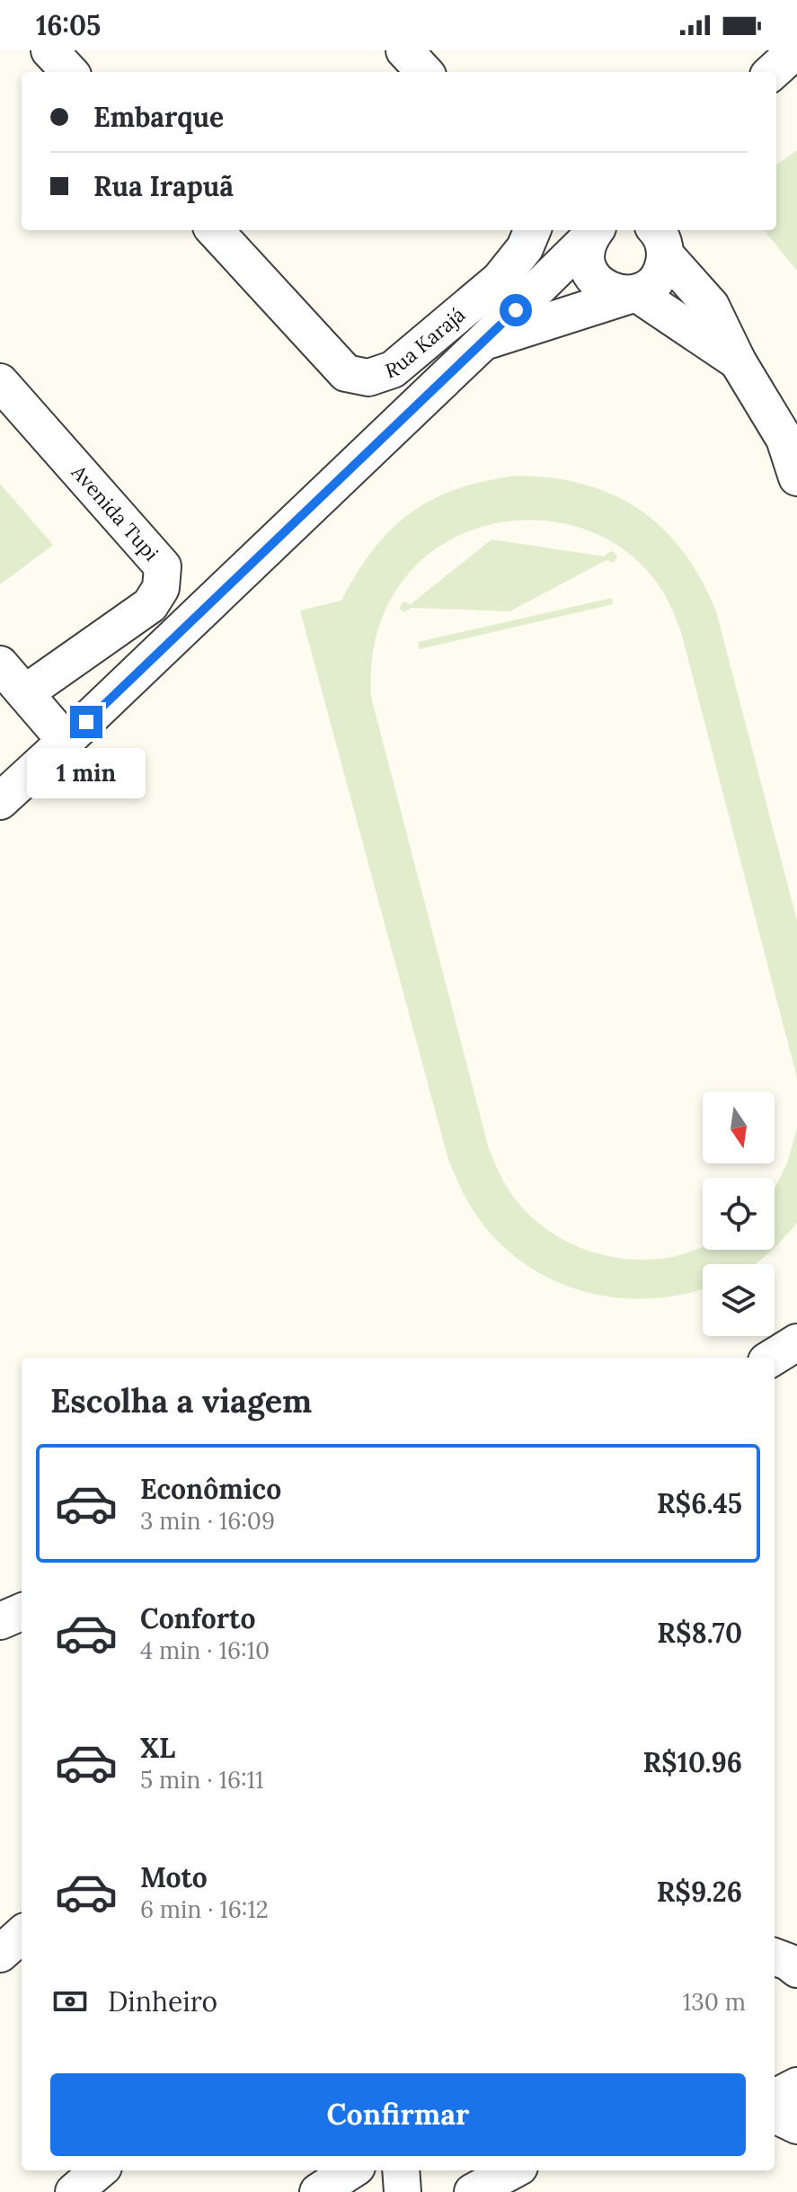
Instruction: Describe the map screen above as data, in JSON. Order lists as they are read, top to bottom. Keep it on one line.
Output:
{"streets":{"street":["Rua Karajá","Avenida Tupi"]},"north":"bottom","page":{"status":"16:05","banner":["Embarque","Rua Irapuã"],"bubble":"1 min","heading":"Escolha a viagem","list":[{"name":"Econômico","note":"3 min · 16:09","value":"R$6.45"},{"name":"Conforto","note":"4 min · 16:10","value":"R$8.70"},{"name":"XL","note":"5 min · 16:11","value":"R$10.96"},{"name":"Moto","note":"6 min · 16:12","value":"R$9.26"}],"pay":["Dinheiro","130 m"],"buttons":"Confirmar"}}
